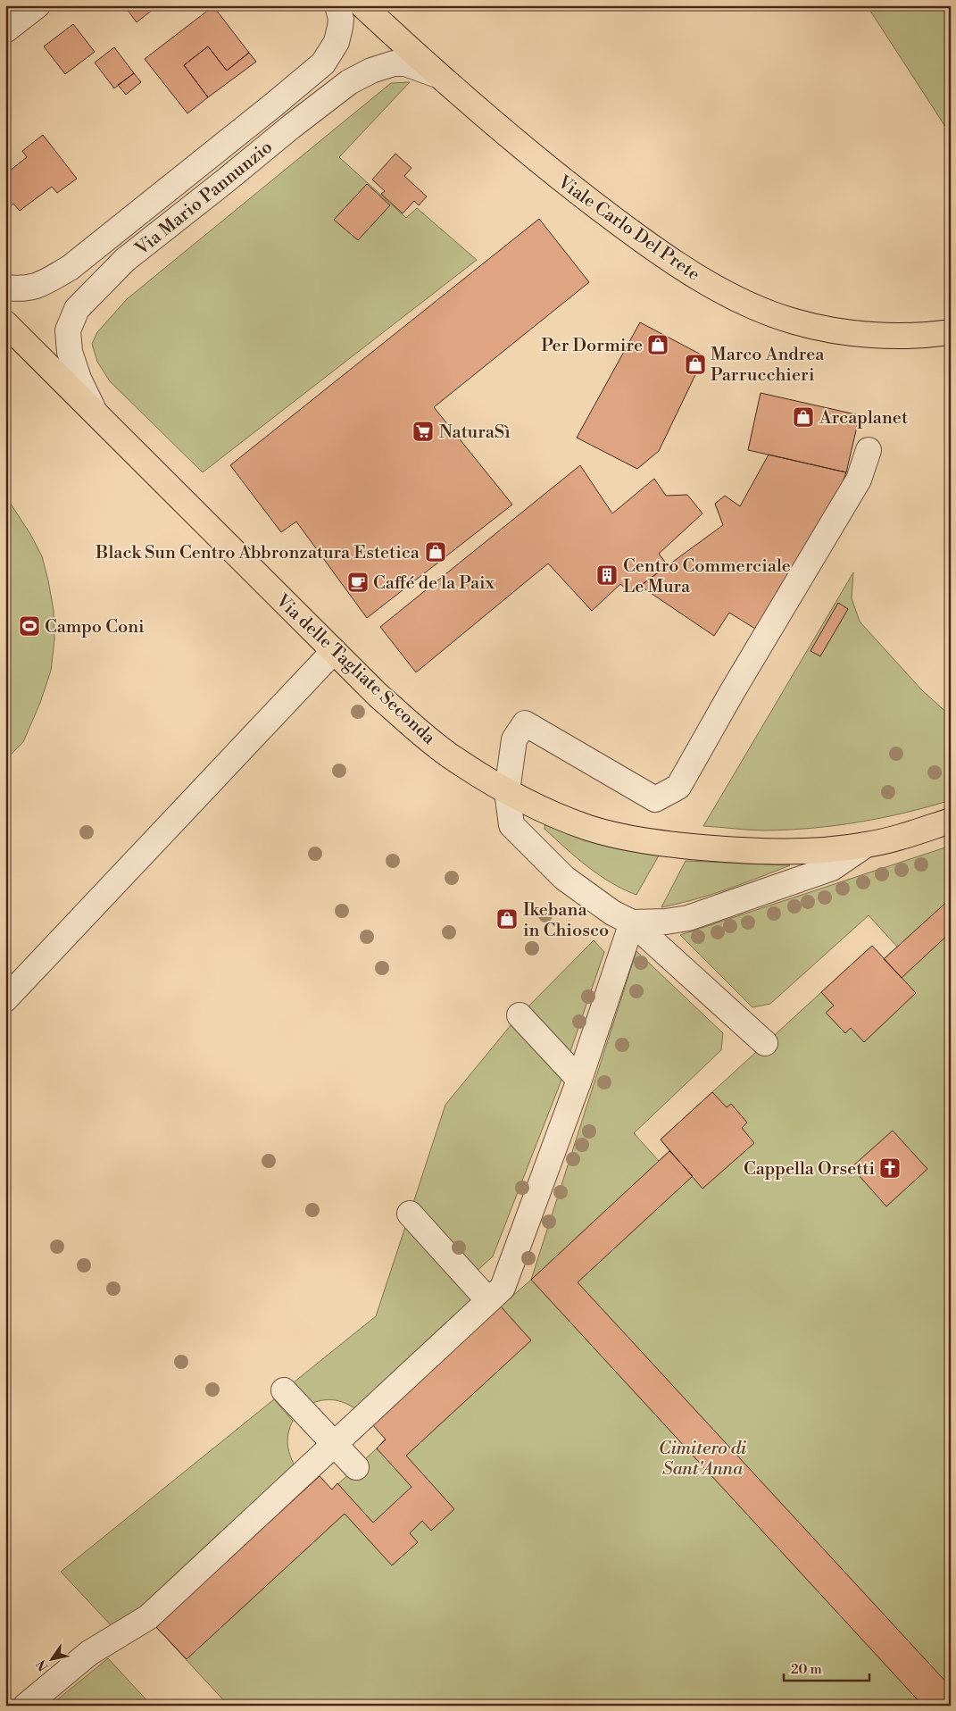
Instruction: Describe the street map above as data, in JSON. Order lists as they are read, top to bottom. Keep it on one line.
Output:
{"streets":{"main road":["Viale Carlo Del Prete","Via delle Tagliate Seconda"],"street":["Via Mario Pannunzio"]},"crossings":[["Via Mario Pannunzio","Viale Carlo Del Prete"],["Via Mario Pannunzio","Via delle Tagliate Seconda"]],"parks":["Cimitero di Sant'Anna"],"places":{"shop":["Per Dormire","Marco Andrea Parrucchieri","Arcaplanet","Black Sun Centro Abbronzatura Estetica","Ikebana in Chiosco"],"supermarket":["NaturaSì"],"building":["Centro Commerciale Le Mura"],"cafe":["Caffé de la Paix"],"sports":["Campo Coni"],"church":["Cappella Orsetti"]},"scale_bar":"20 m","north":"bottom left"}
